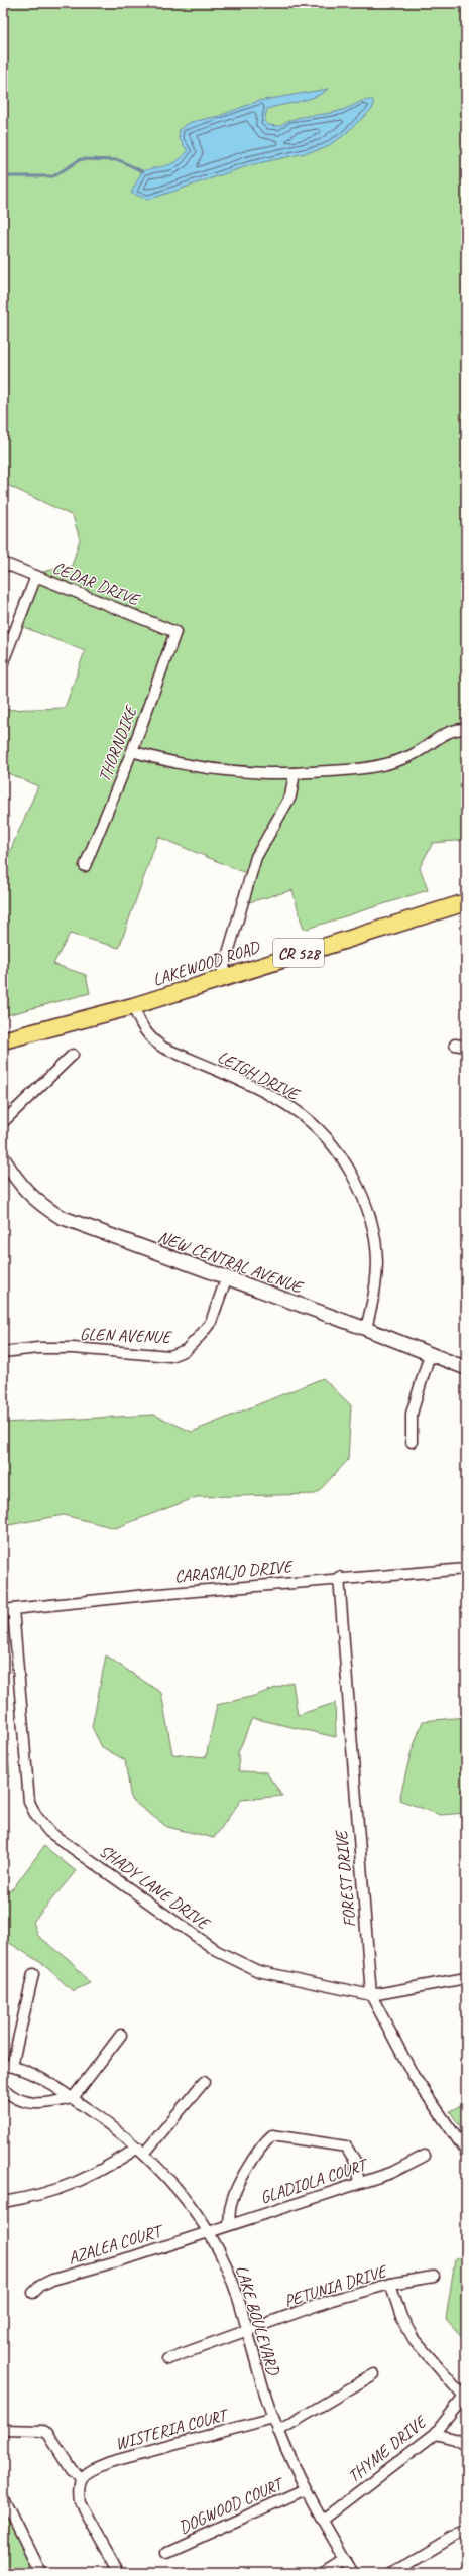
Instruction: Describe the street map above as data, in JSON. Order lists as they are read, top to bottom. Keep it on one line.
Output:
{"streets":{"main road":["CR 528","LAKEWOOD ROAD"],"street":["CEDAR DRIVE","THORNDIKE","LEIGH DRIVE","NEW CENTRAL AVENUE","GLEN AVENUE","CARASALJO DRIVE","FOREST DRIVE","SHADY LANE DRIVE","GLADIOLA COURT","AZALEA COURT","PETUNIA DRIVE","LAKE BOULEVARD","WISTERIA COURT","THYME DRIVE","DOGWOOD COURT"]},"crossings":[["CEDAR DRIVE","THORNDIKE"],["LAKEWOOD ROAD","LEIGH DRIVE"],["LEIGH DRIVE","NEW CENTRAL AVENUE"],["NEW CENTRAL AVENUE","GLEN AVENUE"],["CARASALJO DRIVE","FOREST DRIVE"],["CARASALJO DRIVE","SHADY LANE DRIVE"],["FOREST DRIVE","SHADY LANE DRIVE"],["GLADIOLA COURT","AZALEA COURT"],["GLADIOLA COURT","LAKE BOULEVARD"],["AZALEA COURT","LAKE BOULEVARD"],["PETUNIA DRIVE","LAKE BOULEVARD"],["LAKE BOULEVARD","WISTERIA COURT"],["LAKE BOULEVARD","THYME DRIVE"],["LAKE BOULEVARD","DOGWOOD COURT"]]}
